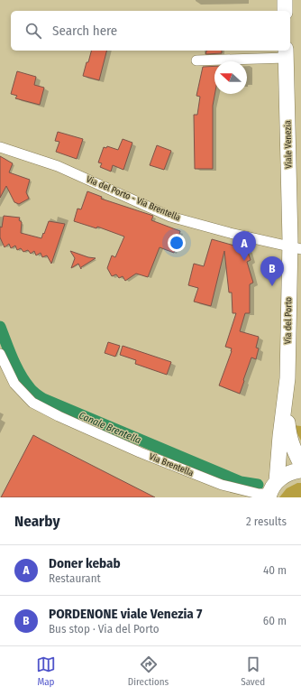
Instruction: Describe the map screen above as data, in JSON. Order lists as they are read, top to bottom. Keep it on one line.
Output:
{"streets":{"main road":["Viale Venezia","Via del Porto"],"street":["Via del Porto - Via Brentella","Via Brentella"]},"crossings":[["Viale Venezia","Via del Porto - Via Brentella"],["Viale Venezia","Via del Porto"],["Via del Porto - Via Brentella","Via del Porto"],["Via del Porto","Via Brentella"]],"water":["Canale Brentella"],"north":"left","page":{"search":"Search here","pins":["A","B"],"heading":["Nearby","2 results"],"list":[{"mark":"A","name":"Doner kebab","note":"Restaurant","value":"40 m"},{"mark":"B","name":"PORDENONE viale Venezia 7","note":"Bus stop · Via del Porto","value":"60 m"}],"nav":["Map","Directions","Saved"]}}
